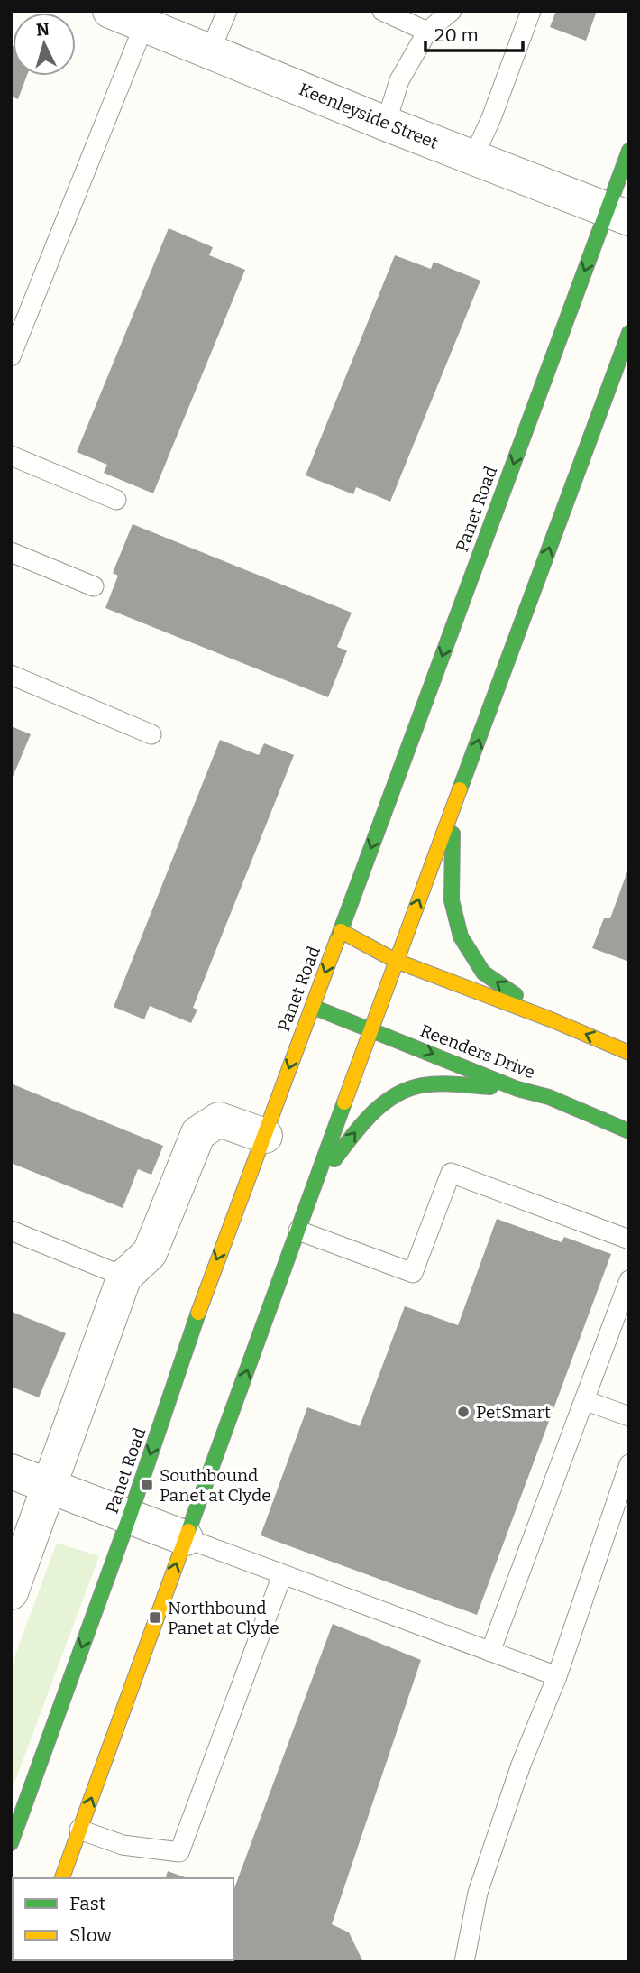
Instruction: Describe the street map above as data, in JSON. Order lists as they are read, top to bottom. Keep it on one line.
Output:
{"streets":{"street":["Keenleyside Street","Panet Road","Reenders Drive"]},"crossings":[["Keenleyside Street","Panet Road"],["Panet Road","Reenders Drive"]],"places":{"other":["PetSmart"],"transit":["Southbound Panet at Clyde","Northbound Panet at Clyde"]},"legend":["Fast","Slow"],"scale_bar":"20 m","north":"top"}
